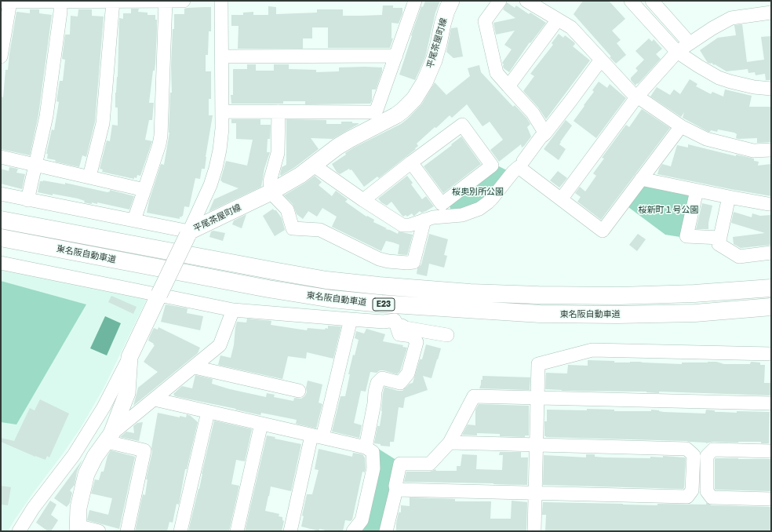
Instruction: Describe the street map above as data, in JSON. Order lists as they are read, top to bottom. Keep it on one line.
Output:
{"streets":{"highway":["東名阪自動車道","E23"],"main road":["平尾茶屋町線"]},"parks":["桜奥別所公園","桜新町１号公園"]}
